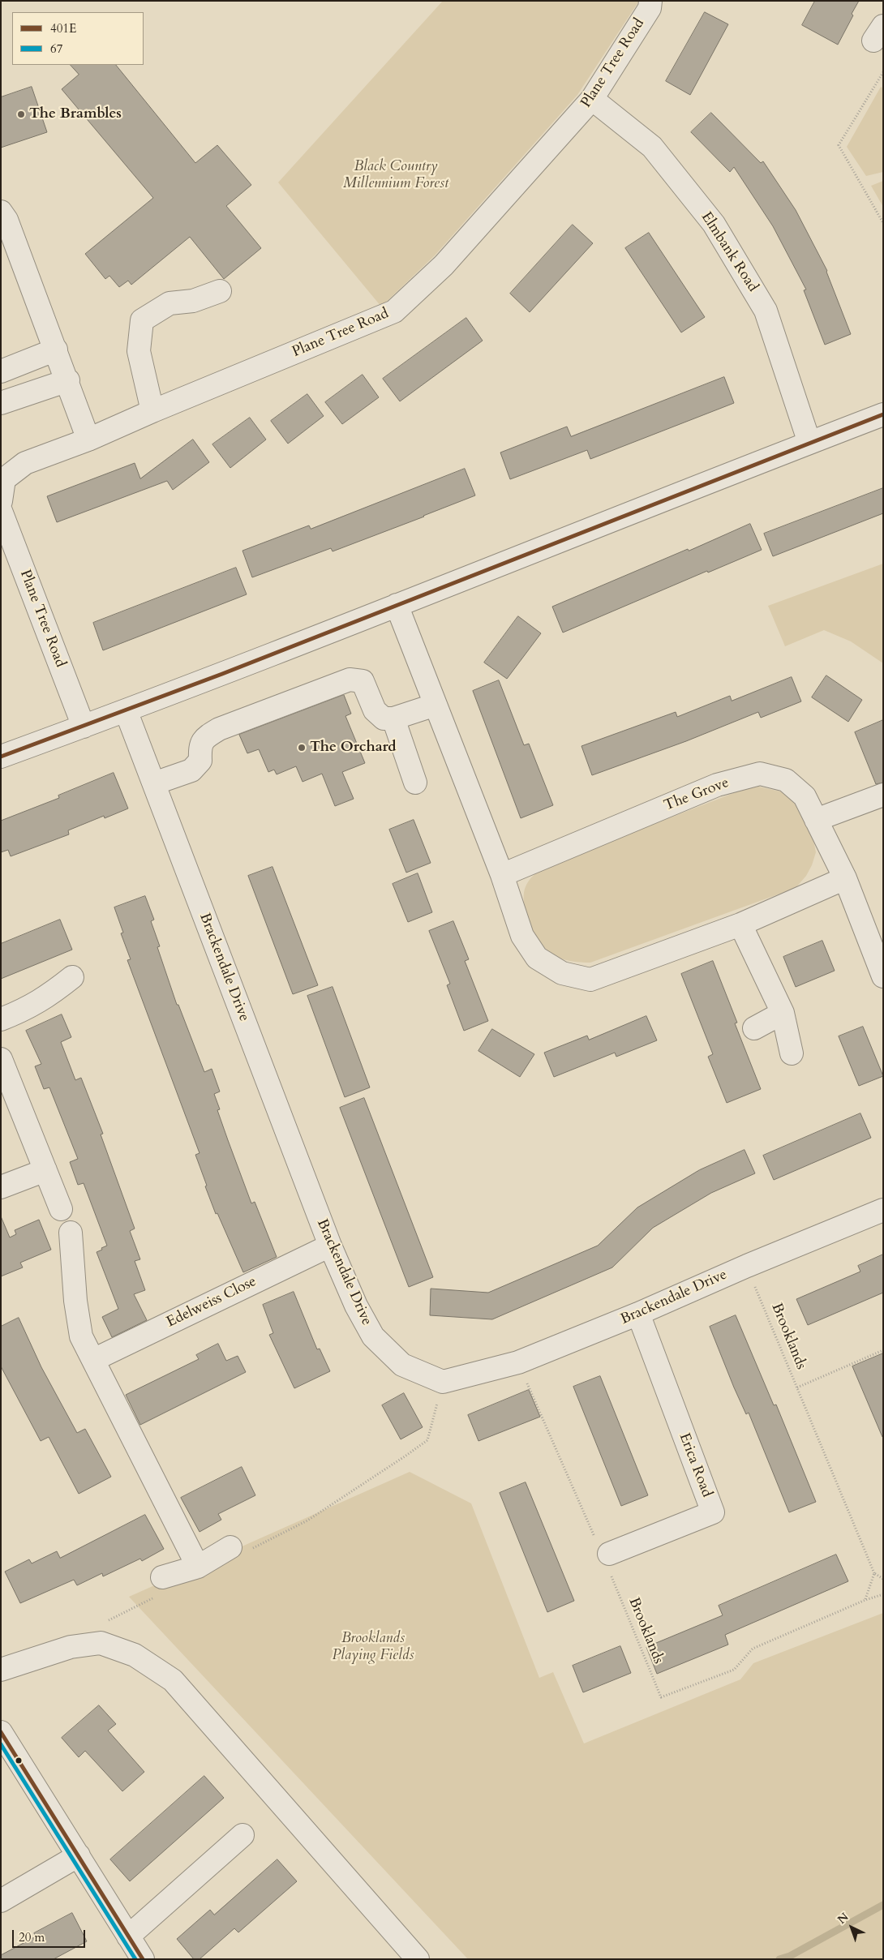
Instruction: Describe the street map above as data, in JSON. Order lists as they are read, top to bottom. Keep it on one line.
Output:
{"streets":{"street":["Plane Tree Road","Elmbank Road","The Grove","Brackendale Drive","Edelweiss Close","Erica Road"],"path":["Brooklands"]},"crossings":[["Plane Tree Road","Elmbank Road"],["Brackendale Drive","Edelweiss Close"],["Brackendale Drive","Brooklands"],["Brackendale Drive","Erica Road"],["Brooklands","Erica Road"]],"parks":["Black Country Millennium Forest","Brooklands Playing Fields"],"places":["The Brambles","The Orchard"],"lines":["transit line 401E","transit line 67"],"legend":["401E","67"],"scale_bar":"20 m","north":"top left"}
